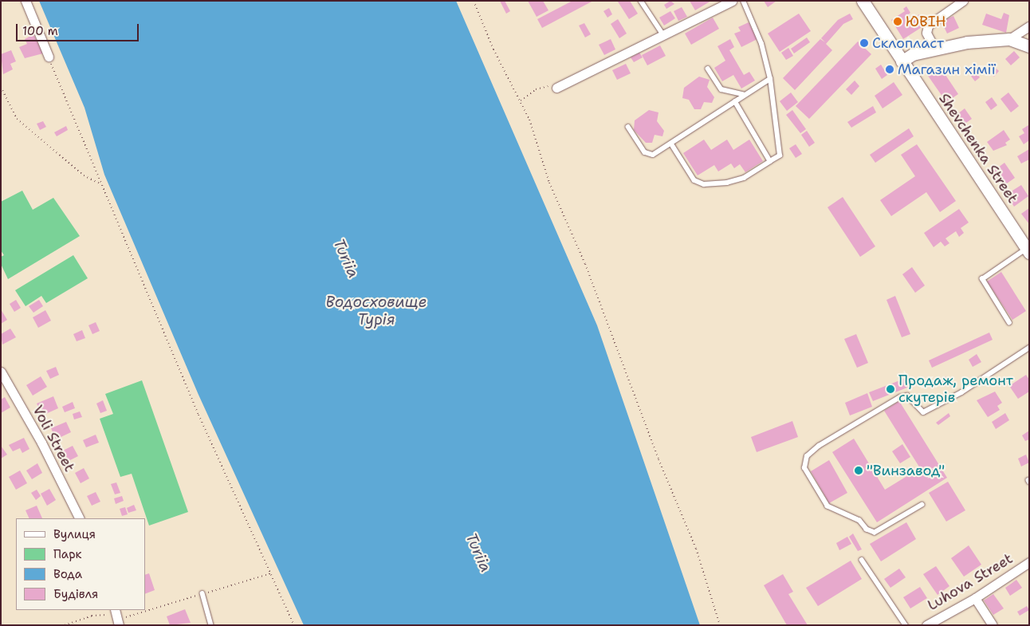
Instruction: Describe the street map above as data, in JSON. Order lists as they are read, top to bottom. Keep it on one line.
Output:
{"streets":{"street":["Shevchenka Street","Voli Street","Luhova Street"]},"water":["Turiia","Водосховище Турія"],"places":["ЮВІН","Склопласт","Магазин хімії","Продаж, ремонт скутерів","\"Винзавод\""],"legend":["Вулиця","Парк","Вода","Будівля"],"scale_bar":"100 m"}
